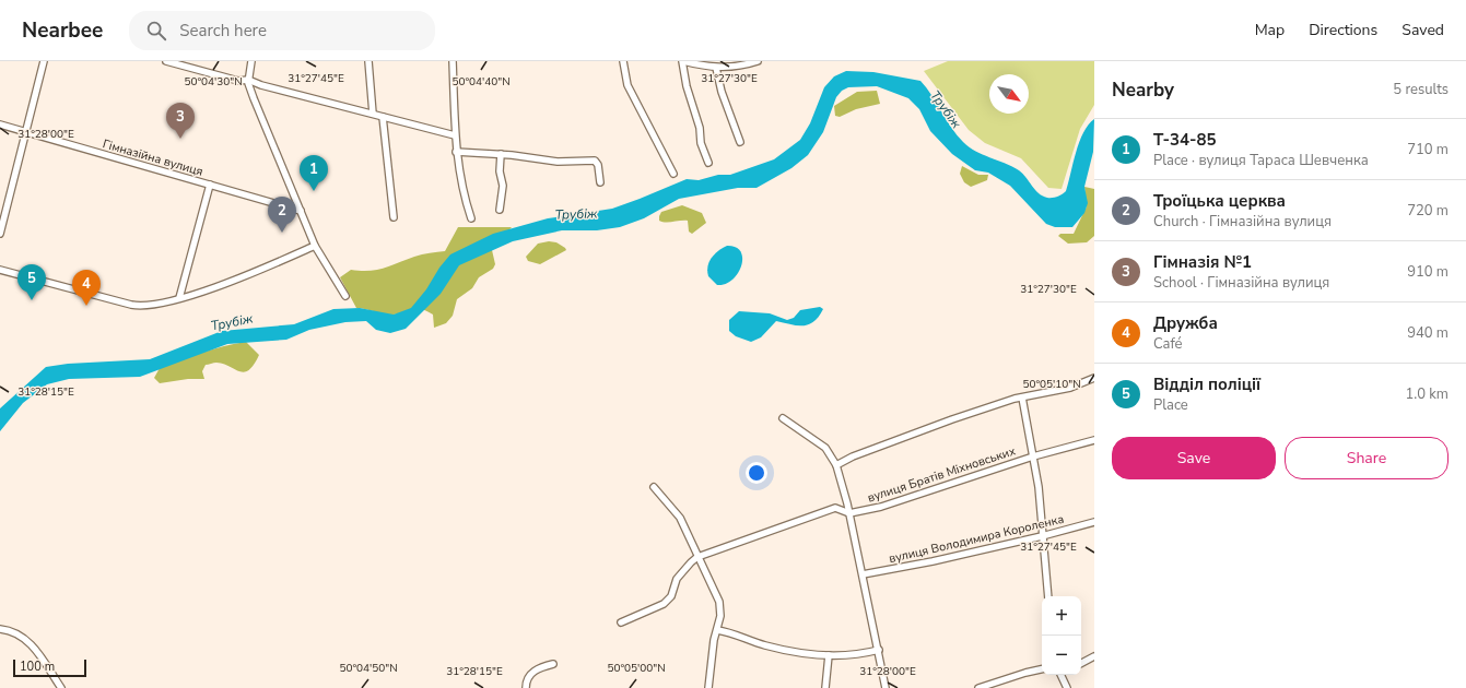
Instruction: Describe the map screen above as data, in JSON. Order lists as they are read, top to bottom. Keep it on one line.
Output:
{"streets":{"street":["Гімназійна вулиця","вулиця Братів Міхновських","вулиця Володимира Короленка"]},"water":["Трубіж"],"scale_bar":"100 m","north":"bottom right","page":{"header":"Nearbee","search":"Search here","nav":["Map","Directions","Saved"],"heading":["Nearby","5 results"],"pins":["3","1","2","5","4"],"list":[{"mark":"1","name":"Т-34-85","note":"Place · вулиця Тараса Шевченка","value":"710 m"},{"mark":"2","name":"Троїцька церква","note":"Church · Гімназійна вулиця","value":"720 m"},{"mark":"3","name":"Гімназія №1","note":"School · Гімназійна вулиця","value":"910 m"},{"mark":"4","name":"Дружба","note":"Café","value":"940 m"},{"mark":"5","name":"Відділ поліції","note":"Place","value":"1.0 km"}],"buttons":["Save","Share"],"map_buttons":["+","−"],"scale":"100 m"},"coordinates":["31°27'45\"E","31°27'30\"E","50°04'30\"N","50°04'40\"N","31°28'00\"E","50°05'10\"N","31°28'15\"E","50°04'50\"N","50°05'00\"N"]}
